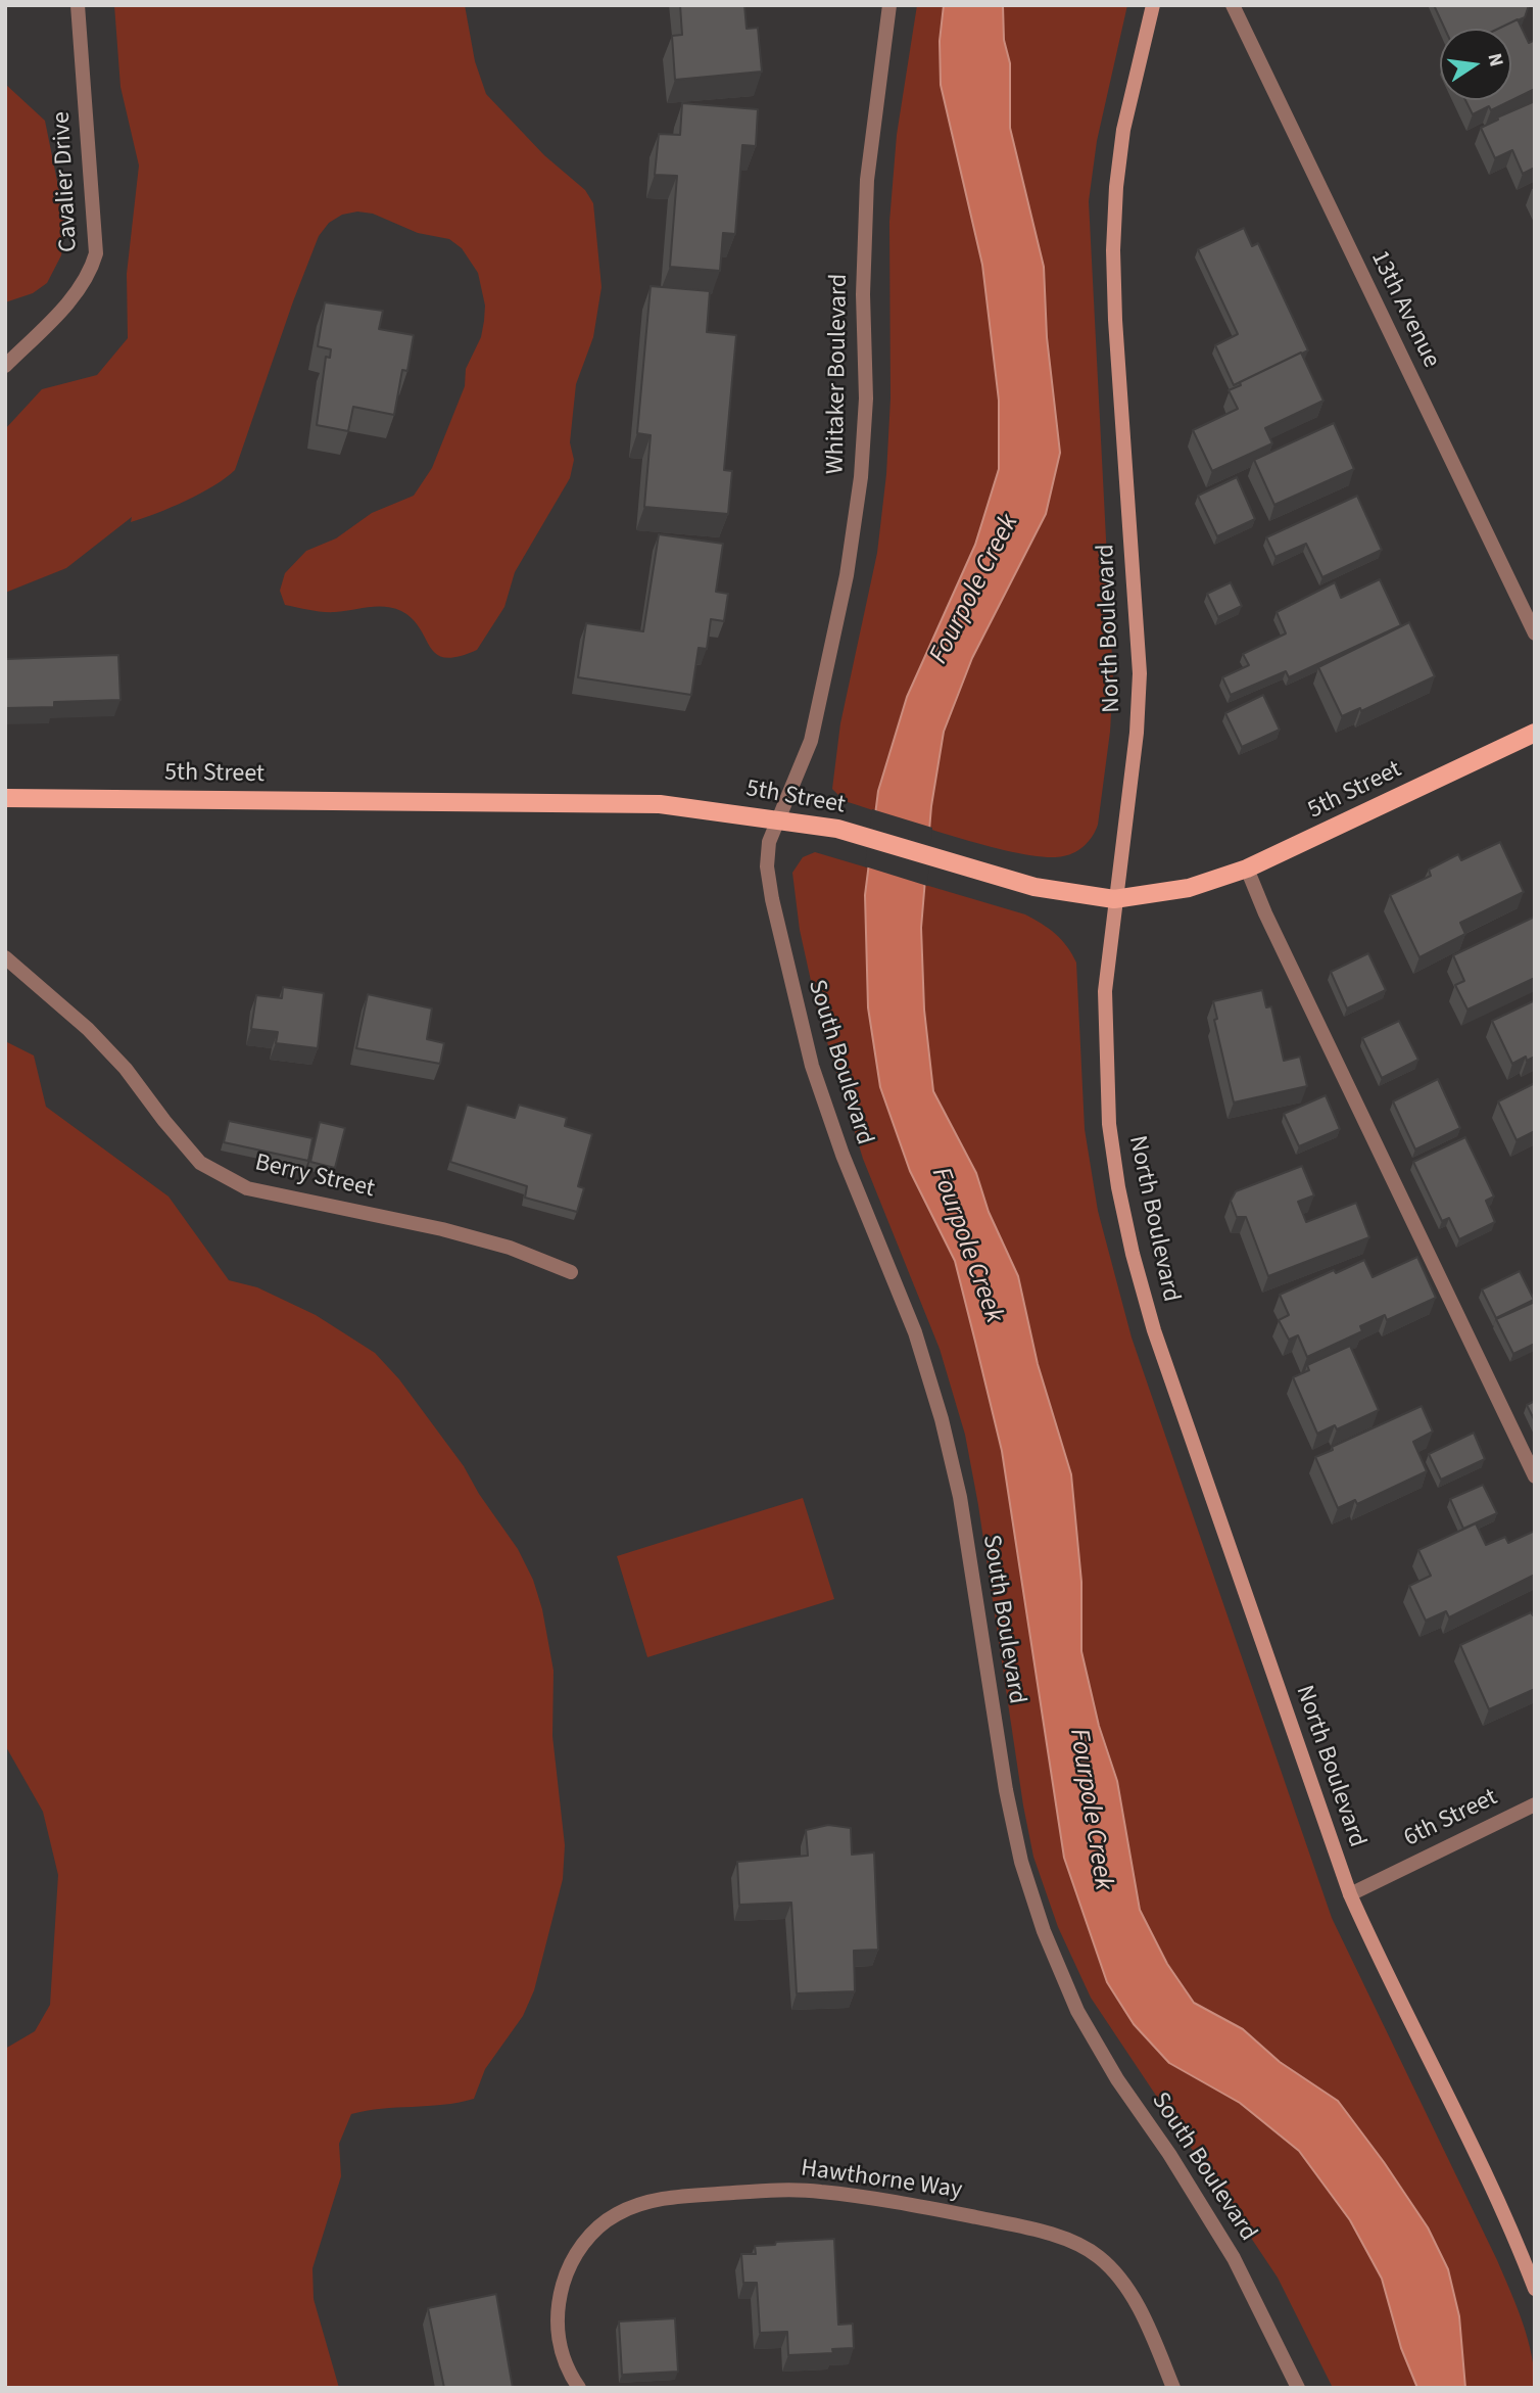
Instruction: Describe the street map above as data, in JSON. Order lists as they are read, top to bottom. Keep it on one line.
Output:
{"streets":{"main road":["5th Street"],"street":["Cavalier Drive","13th Avenue","Whitaker Boulevard","North Boulevard","South Boulevard","Berry Street","6th Street","Hawthorne Way"]},"crossings":[["Whitaker Boulevard","5th Street"],["Whitaker Boulevard","South Boulevard"],["North Boulevard","5th Street"],["North Boulevard","6th Street"],["5th Street","South Boulevard"]],"water":["Fourpole Creek"],"north":"right"}
